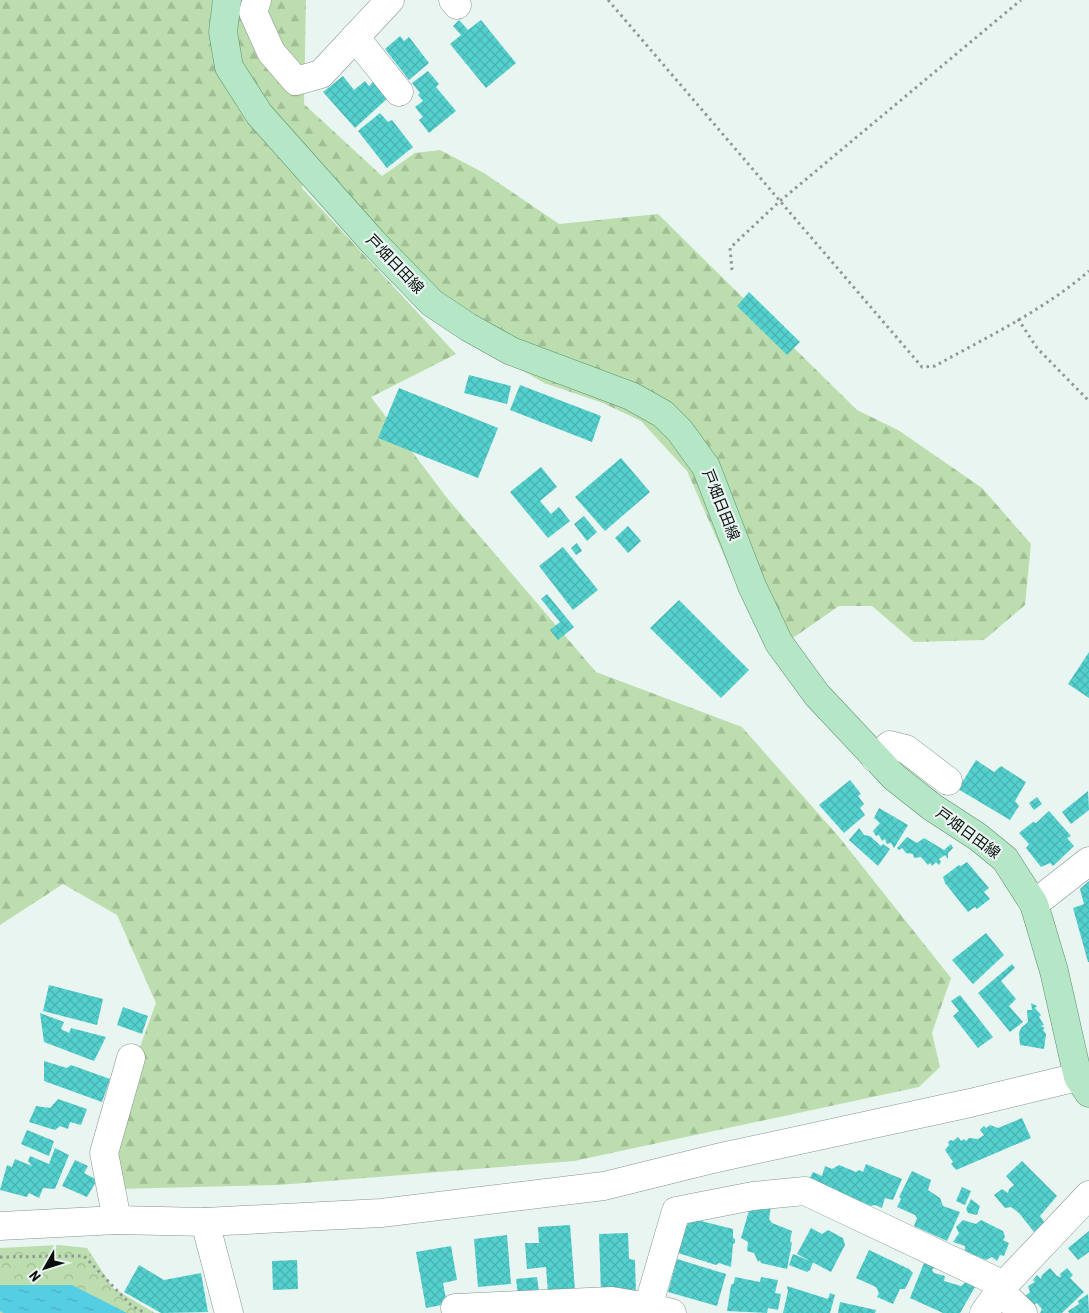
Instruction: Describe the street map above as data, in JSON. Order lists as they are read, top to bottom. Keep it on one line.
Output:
{"streets":{"main road":["戸畑日田線"]},"north":"bottom left"}
